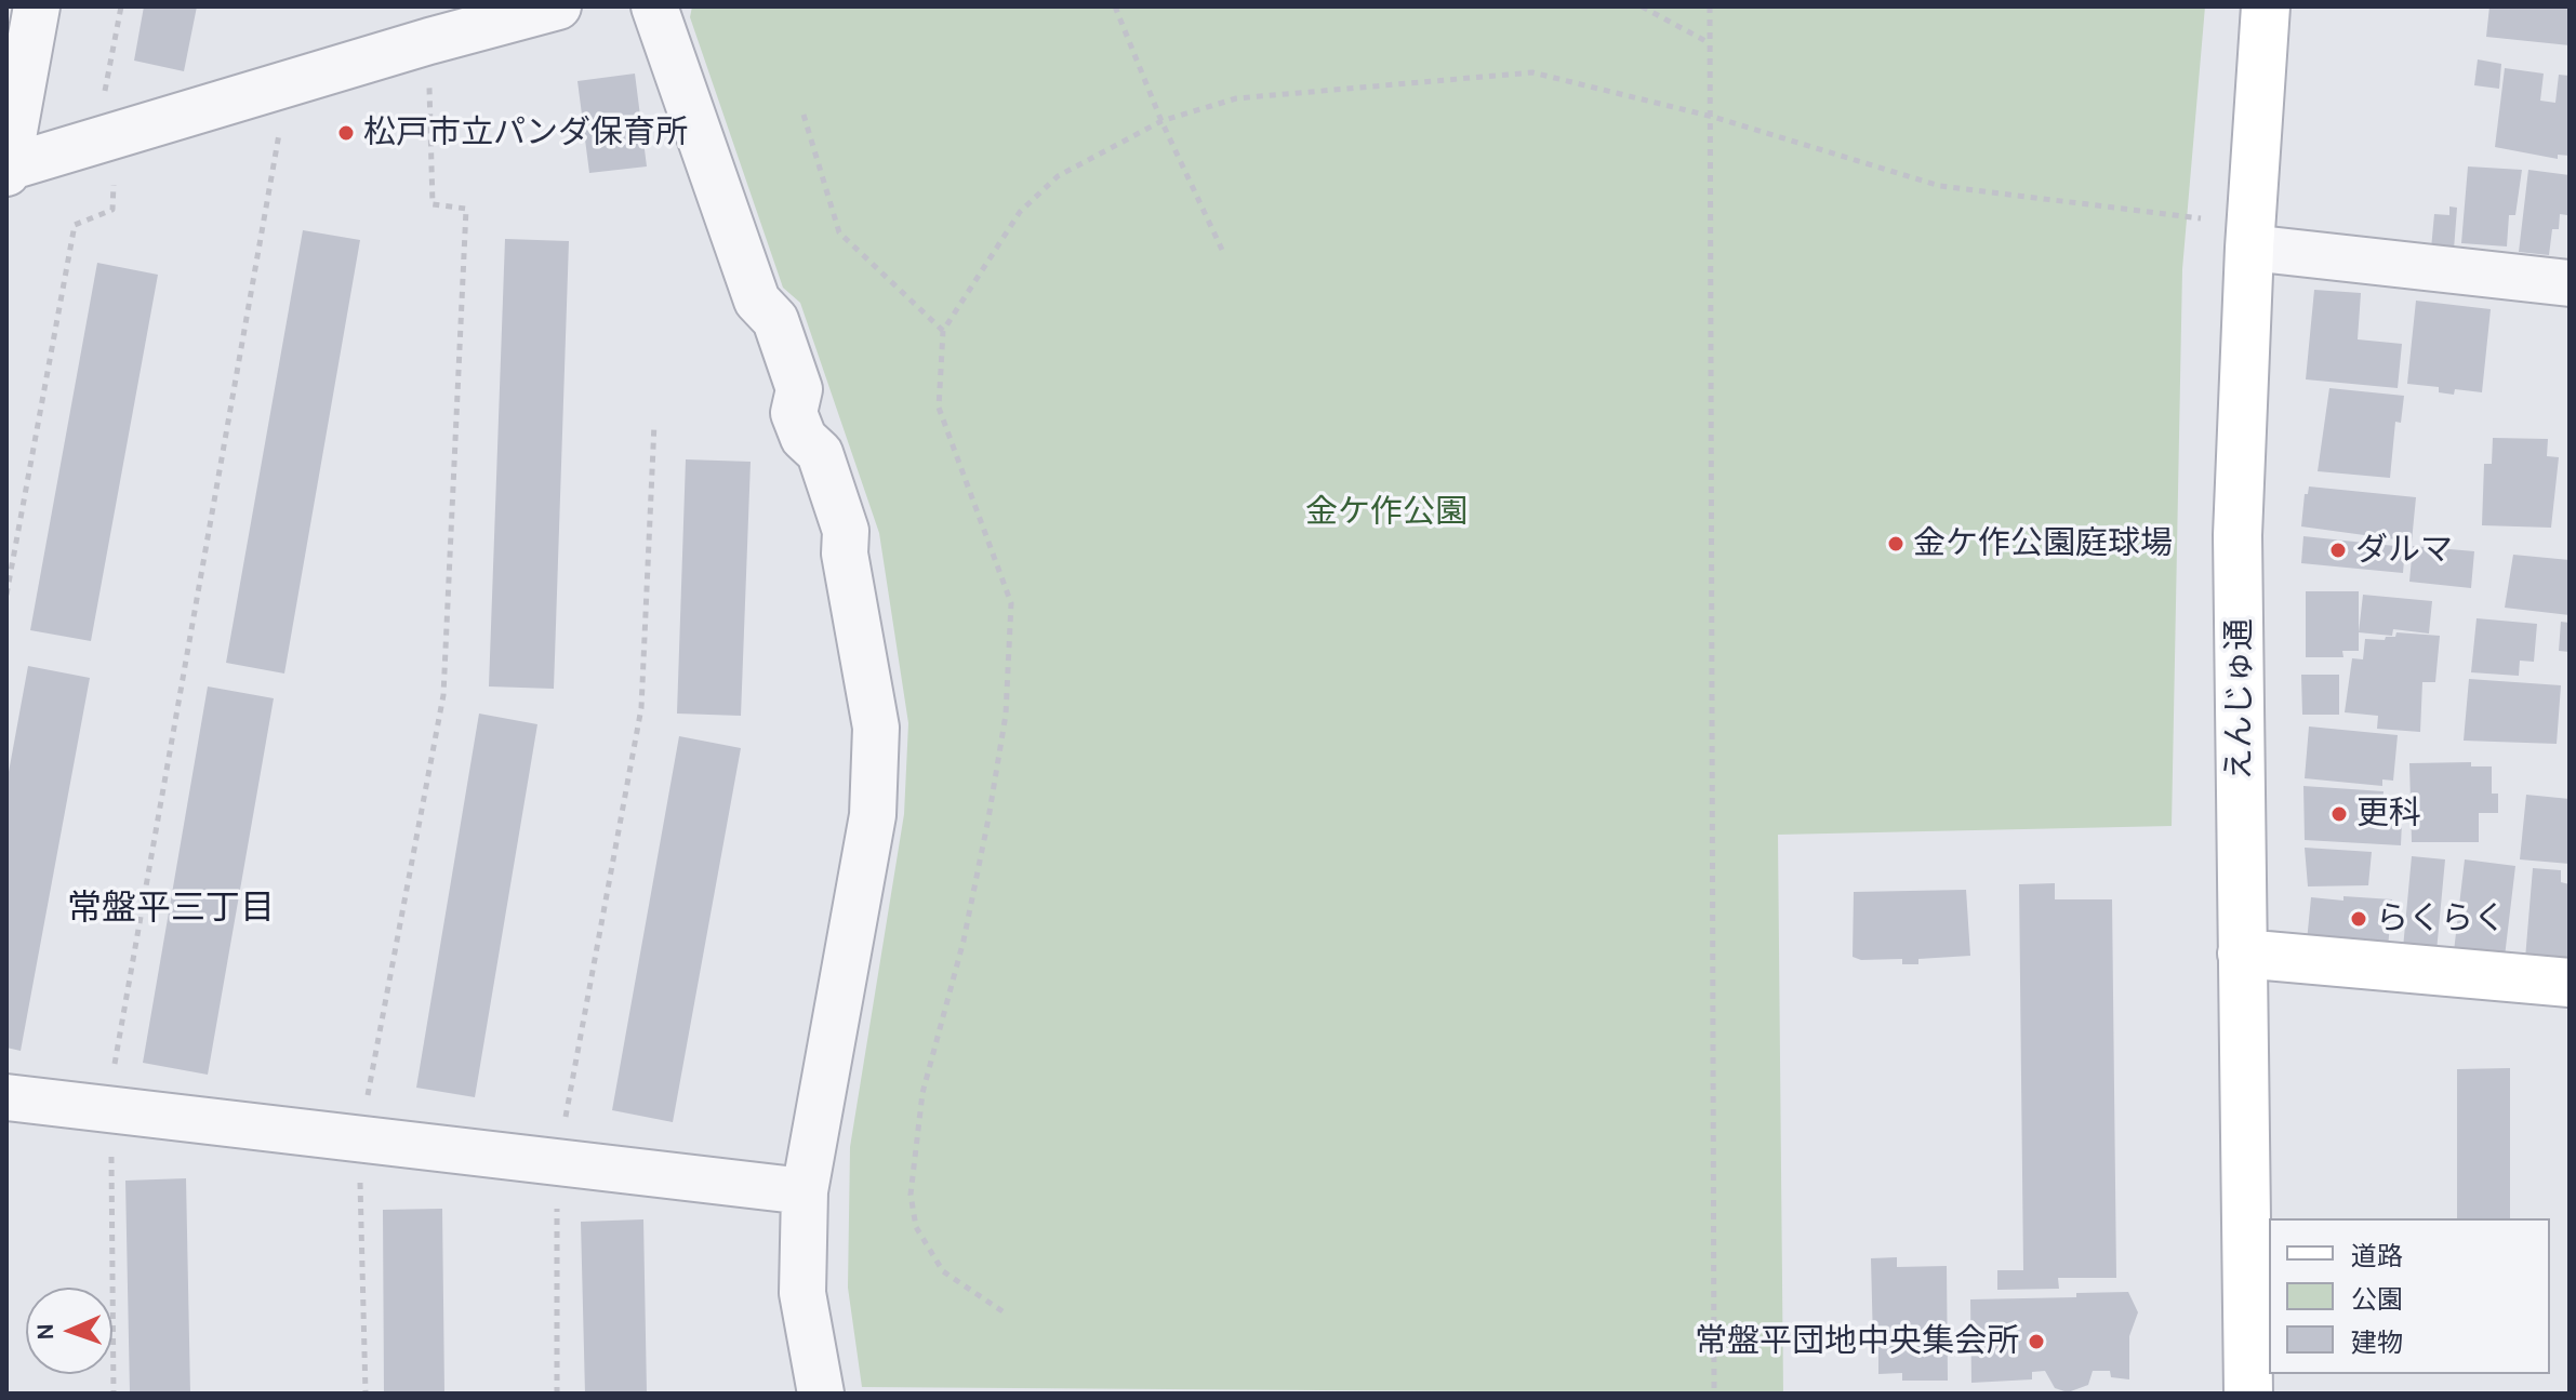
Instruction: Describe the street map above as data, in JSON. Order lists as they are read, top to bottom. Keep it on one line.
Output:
{"streets":{"street":["えんじゅ通"]},"districts":["常盤平三丁目"],"parks":["金ケ作公園"],"places":["松戸市立パンダ保育所","金ケ作公園庭球場","ダルマ","更科","らくらく","常盤平団地中央集会所"],"legend":["道路","公園","建物"],"north":"left"}
